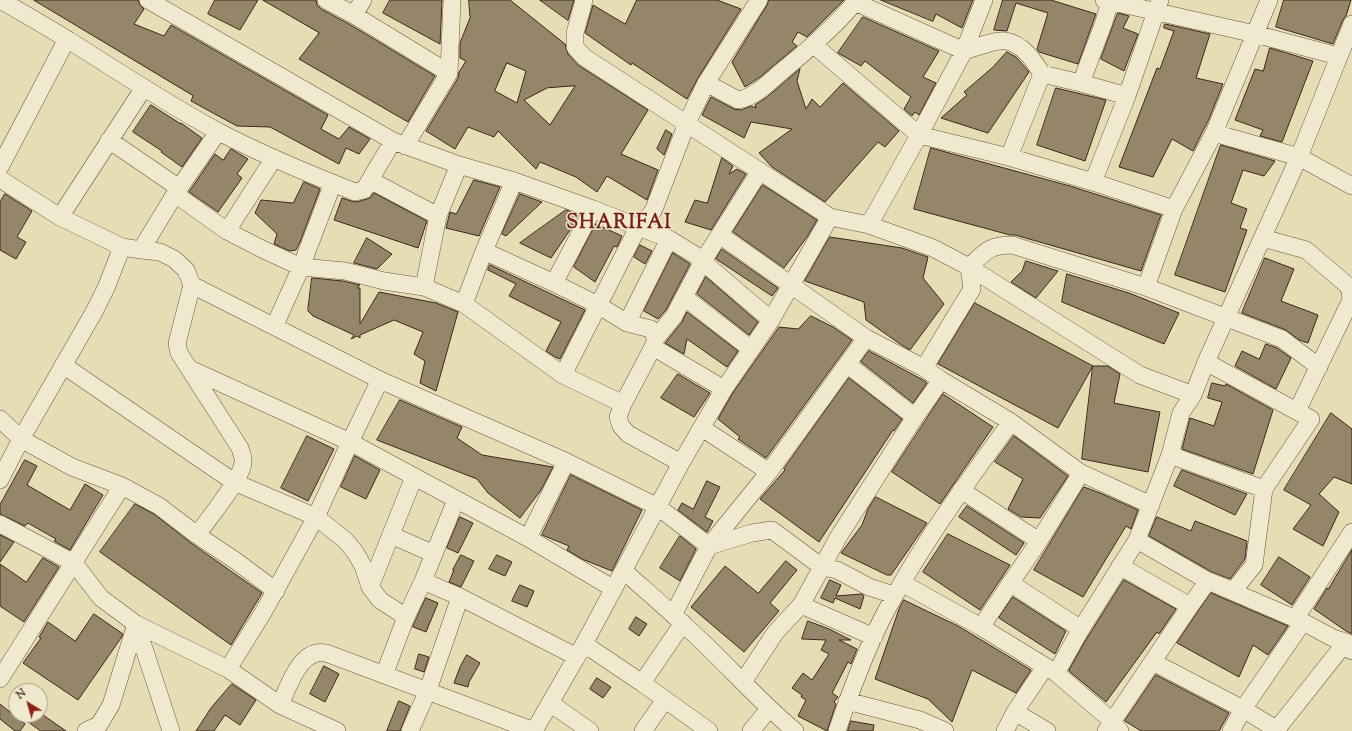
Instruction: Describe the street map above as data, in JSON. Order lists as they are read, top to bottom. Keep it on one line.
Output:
{"districts":["SHARIFAI"],"north":"top left"}
